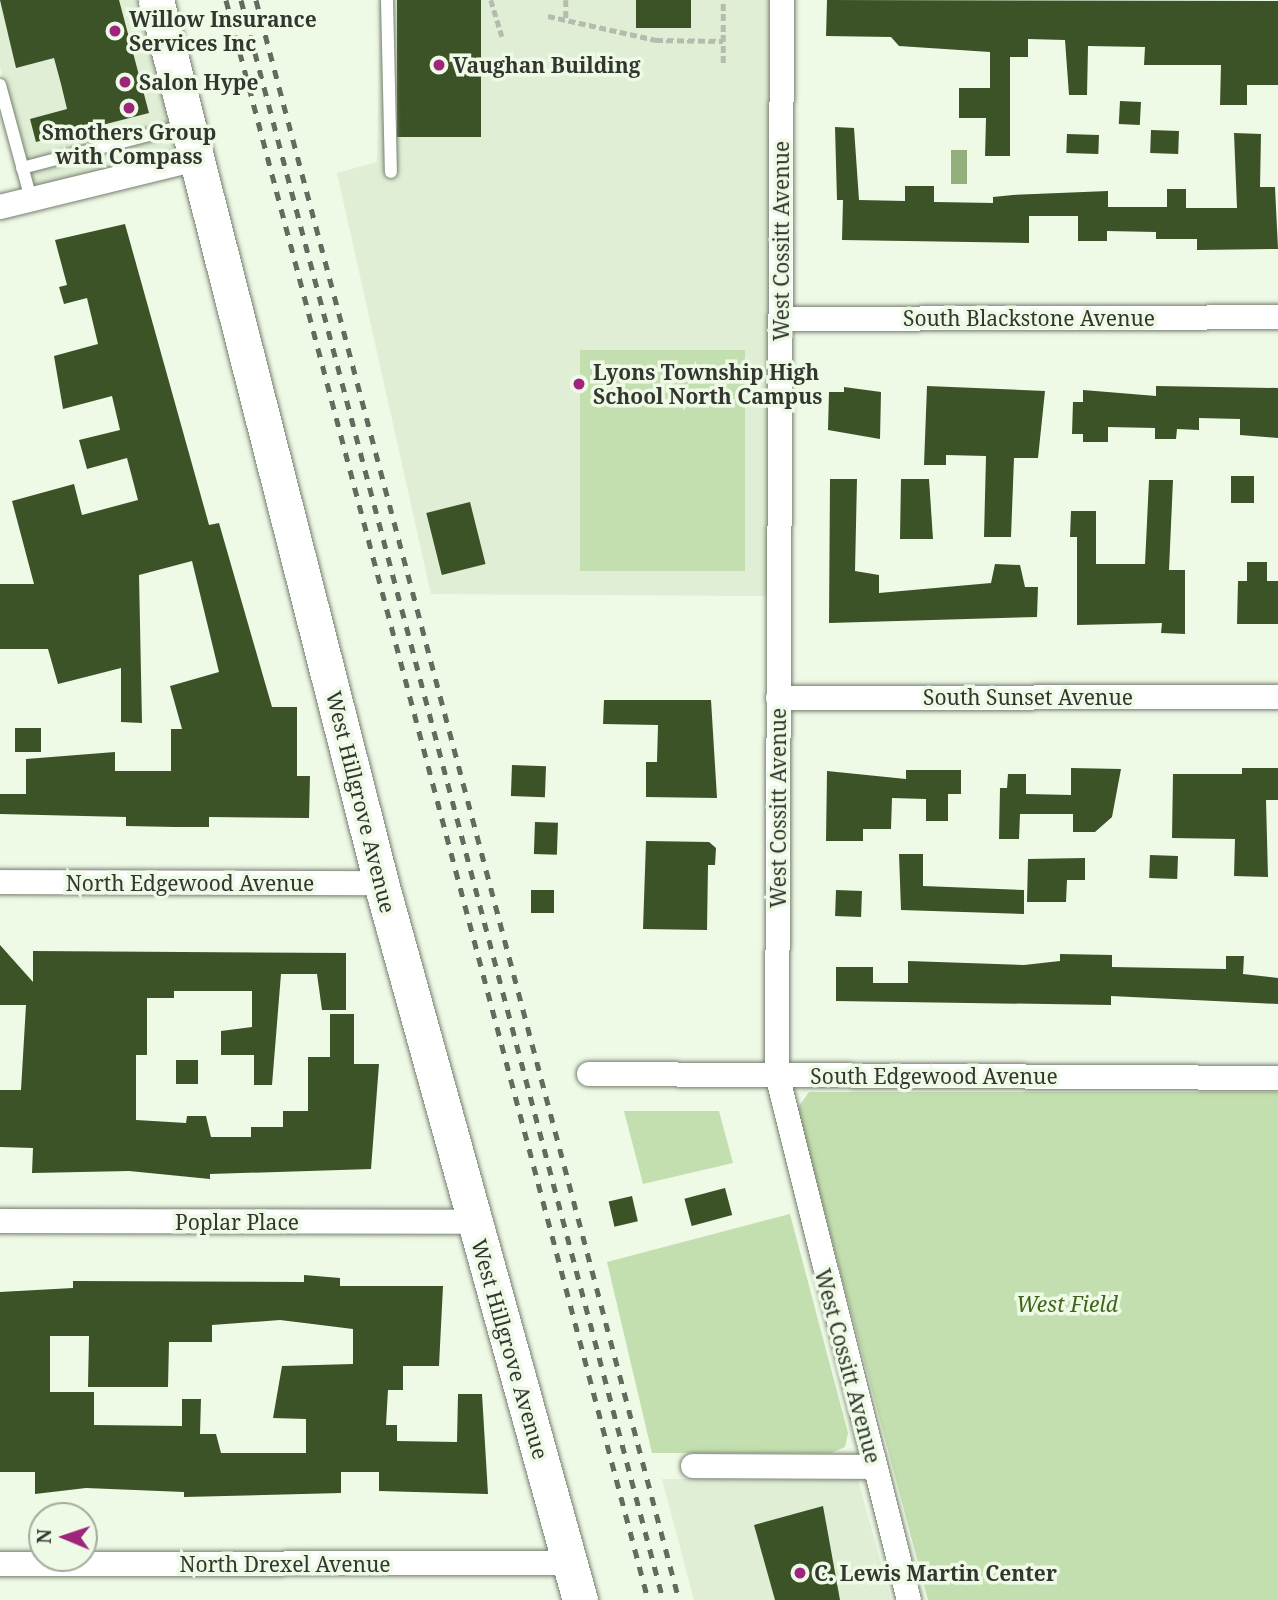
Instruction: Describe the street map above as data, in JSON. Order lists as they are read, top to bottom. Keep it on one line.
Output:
{"streets":{"street":["West Cossitt Avenue","South Blackstone Avenue","South Sunset Avenue","West Hillgrove Avenue","North Edgewood Avenue","South Edgewood Avenue","Poplar Place","North Drexel Avenue"]},"crossings":[["West Cossitt Avenue","South Blackstone Avenue"],["West Cossitt Avenue","South Sunset Avenue"],["West Cossitt Avenue","South Edgewood Avenue"],["West Hillgrove Avenue","North Edgewood Avenue"],["West Hillgrove Avenue","Poplar Place"],["West Hillgrove Avenue","North Drexel Avenue"]],"parks":["West Field"],"places":["Willow Insurance Services Inc","Vaughan Building","Salon Hype","Smothers Group with Compass","Lyons Township High School North Campus","C. Lewis Martin Center"],"north":"left"}
